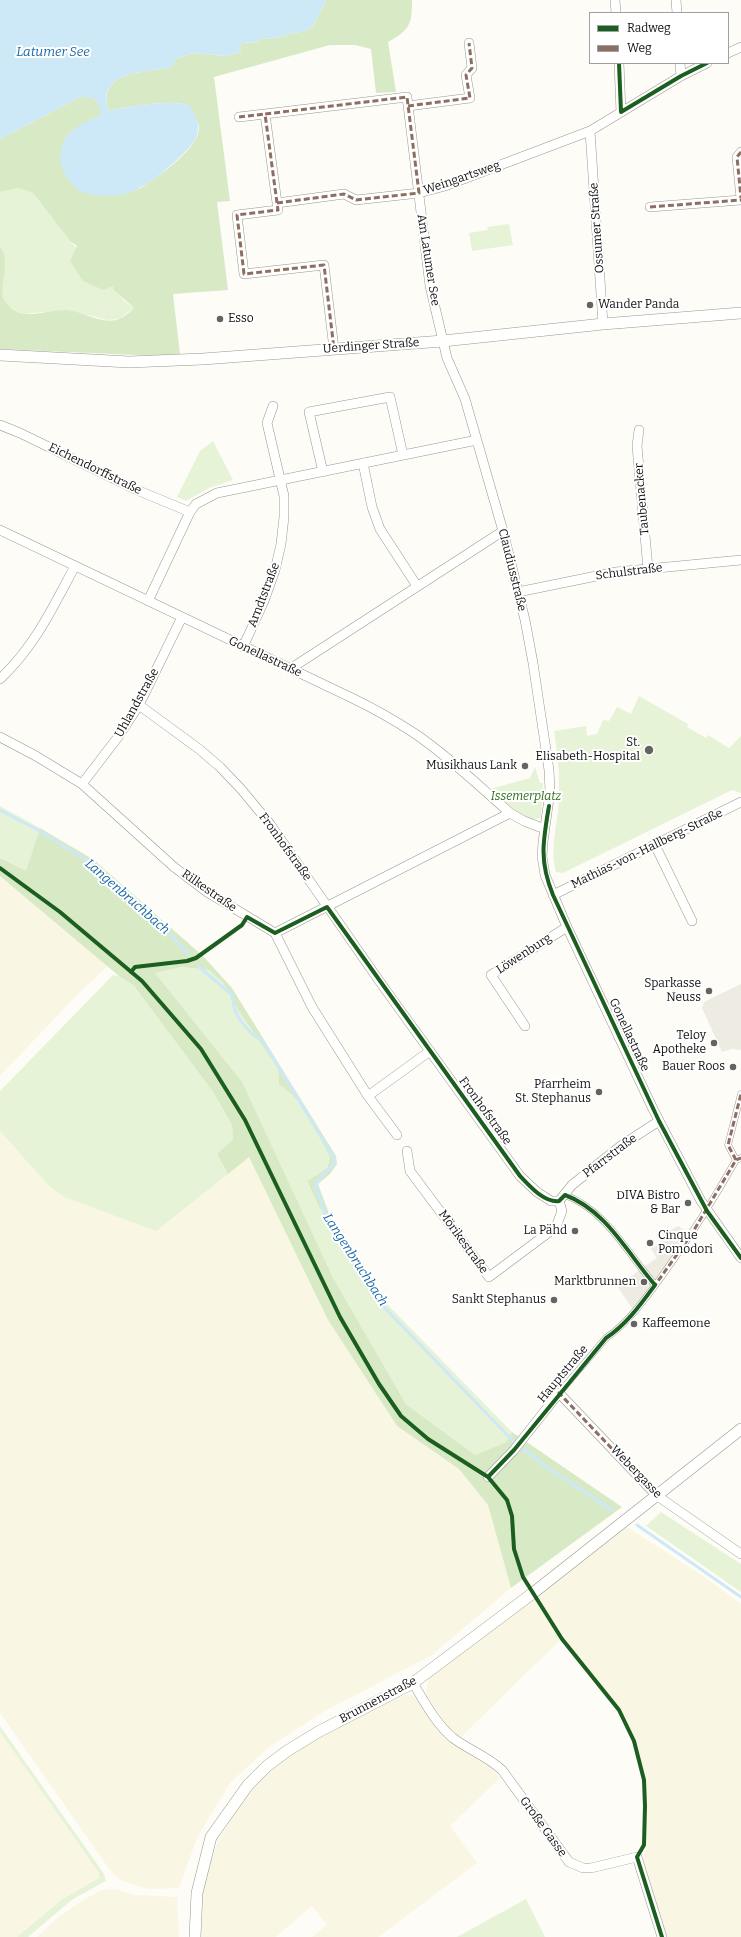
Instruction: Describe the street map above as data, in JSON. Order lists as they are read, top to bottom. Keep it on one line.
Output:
{"streets":{"street":["Weingartsweg","Ossumer Straße","Am Latumer See","Uerdinger Straße","Eichendorffstraße","Taubenacker","Claudiusstraße","Schulstraße","Arndtstraße","Gonellastraße","Uhlandstraße","Fronhofstraße","Mathias-von-Hallberg-Straße","Rilkestraße","Löwenburg","Pfarrstraße","Mörikestraße","Hauptstraße","Webergasse","Brunnenstraße","Große Gasse"]},"crossings":[["Weingartsweg","Ossumer Straße"],["Weingartsweg","Am Latumer See"],["Weingartsweg","Uerdinger Straße"],["Ossumer Straße","Uerdinger Straße"],["Am Latumer See","Uerdinger Straße"],["Am Latumer See","Claudiusstraße"],["Uerdinger Straße","Claudiusstraße"],["Taubenacker","Schulstraße"],["Claudiusstraße","Schulstraße"],["Claudiusstraße","Gonellastraße"],["Arndtstraße","Gonellastraße"],["Gonellastraße","Uhlandstraße"],["Gonellastraße","Mathias-von-Hallberg-Straße"],["Gonellastraße","Löwenburg"],["Gonellastraße","Pfarrstraße"],["Gonellastraße","Hauptstraße"],["Uhlandstraße","Fronhofstraße"],["Uhlandstraße","Rilkestraße"],["Fronhofstraße","Pfarrstraße"],["Fronhofstraße","Mörikestraße"],["Fronhofstraße","Hauptstraße"],["Pfarrstraße","Mörikestraße"],["Hauptstraße","Webergasse"],["Webergasse","Brunnenstraße"],["Brunnenstraße","Große Gasse"]],"water":["Latumer See","Langenbruchbach"],"parks":["Issemerplatz"],"places":["Wander Panda","Esso","St. Elisabeth-Hospital","Musikhaus Lank","Sparkasse Neuss","Teloy Apotheke","Bauer Roos","Pfarrheim St. Stephanus","DIVA Bistro & Bar","La Pähd","Cinque Pomodori","Marktbrunnen","Sankt Stephanus","Kaffeemone"],"legend":["Radweg","Weg"]}
